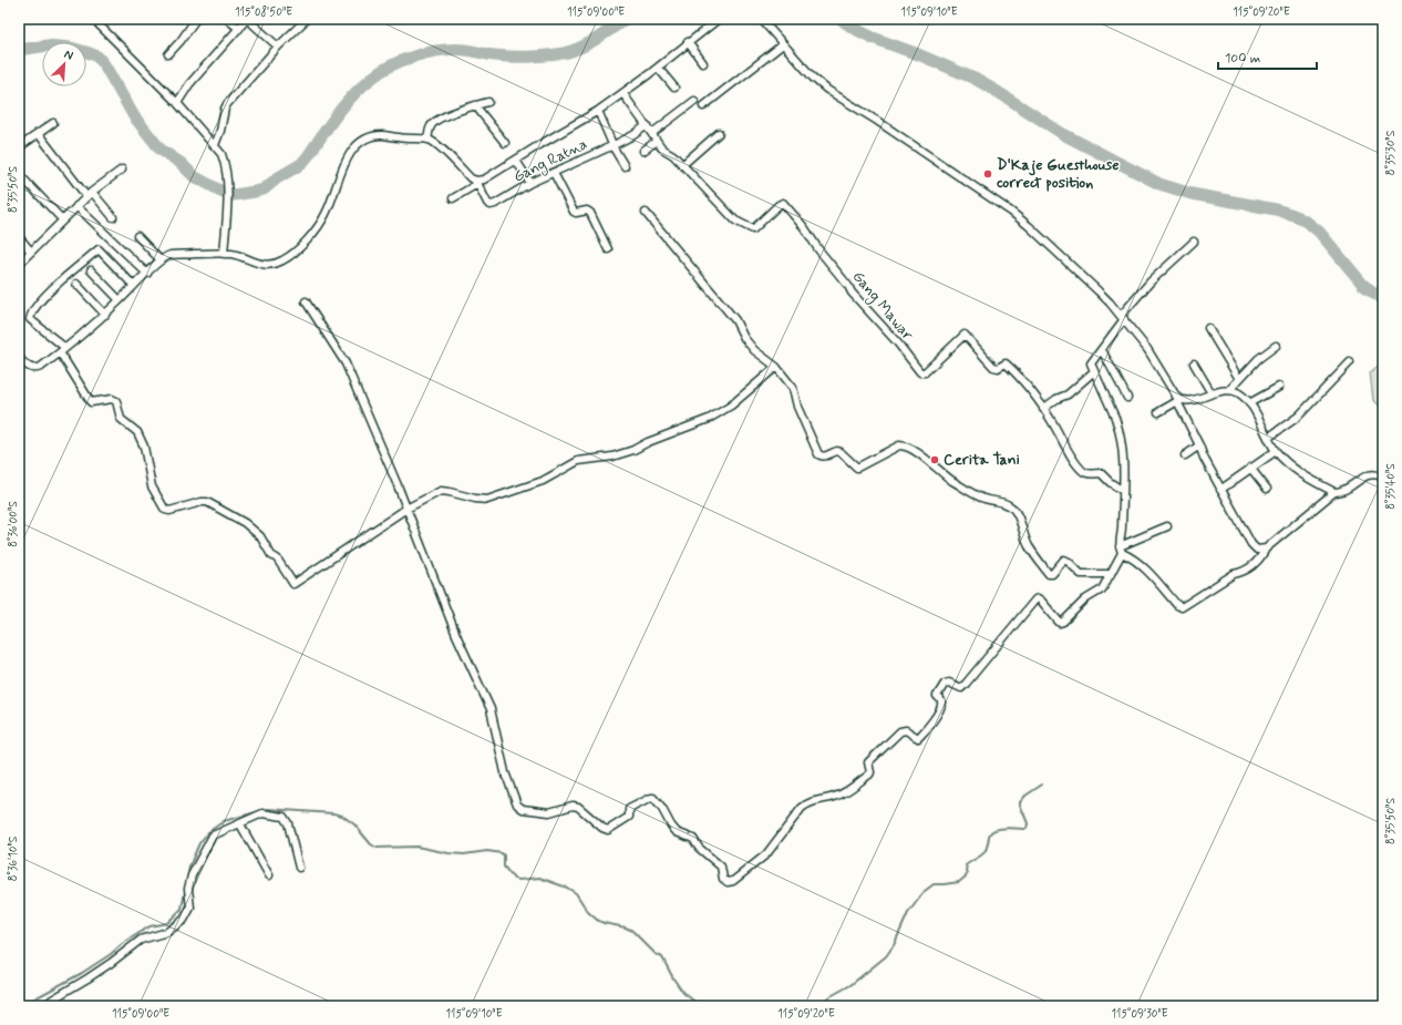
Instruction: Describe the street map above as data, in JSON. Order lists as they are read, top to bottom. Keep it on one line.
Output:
{"streets":{"street":["Gang Ratna","Gang Mawar"]},"crossings":[["Gang Ratna","Gang Mawar"]],"places":["D'Kaje Guesthouse correct position","Cerita Tani"],"scale_bar":"100 m","north":"top right","coordinates":["115°08'50\"E","115°09'00\"E","115°09'10\"E","115°09'20\"E","8°35'30\"S","8°35'50\"S","8°35'40\"S","8°36'00\"S","8°36'10\"S","115°09'30\"E"]}
